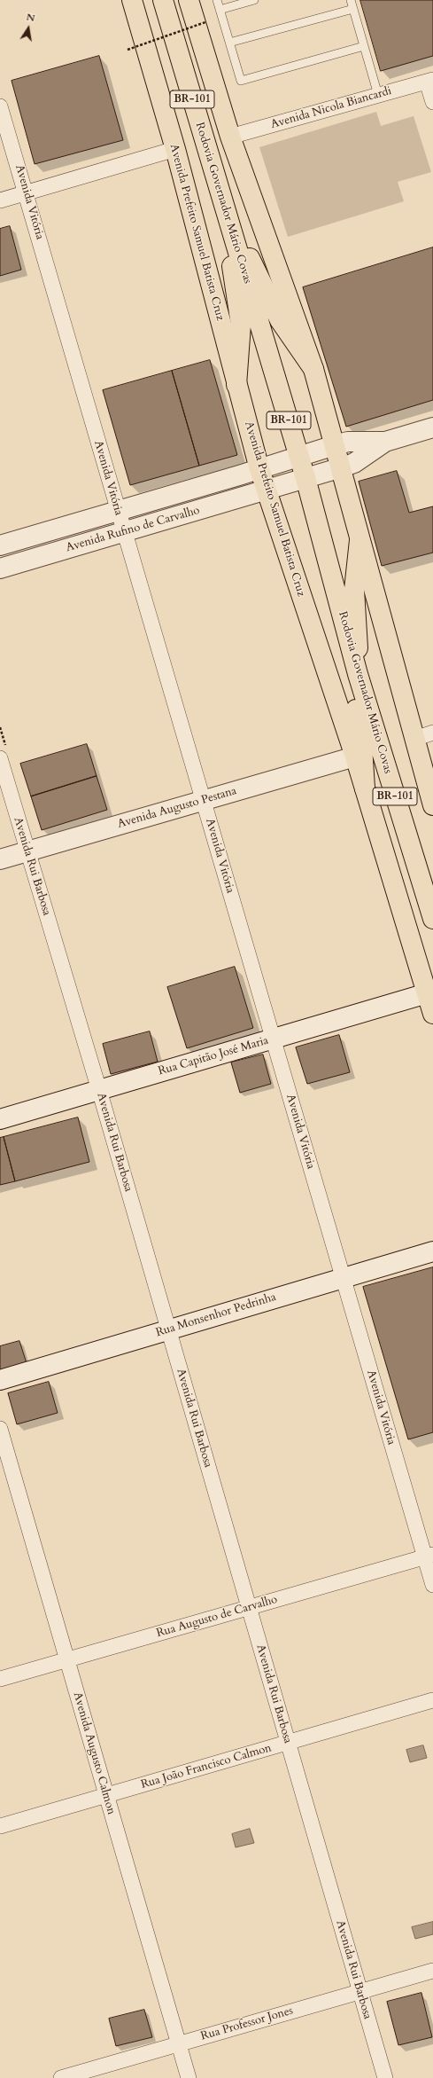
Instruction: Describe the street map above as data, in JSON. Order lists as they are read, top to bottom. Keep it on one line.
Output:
{"streets":{"main road":["BR-101","Rodovia Governador Mário Covas","Avenida Prefeito Samuel Batista Cruz"],"street":["Avenida Nicola Biancardi","Avenida Vitória","Avenida Rufino de Carvalho","Avenida Augusto Pestana","Avenida Rui Barbosa","Rua Capitão José Maria","Rua Monsenhor Pedrinha","Rua Augusto de Carvalho","Avenida Augusto Calmon","Rua João Francisco Calmon","Rua Professor Jones"]},"crossings":[["BR-101","Rodovia Governador Mário Covas"],["BR-101","Avenida Rufino de Carvalho"],["Avenida Vitória","Avenida Rufino de Carvalho"],["Avenida Vitória","Avenida Augusto Pestana"],["Avenida Vitória","Rua Capitão José Maria"],["Avenida Vitória","Rua Monsenhor Pedrinha"],["Avenida Vitória","Rua Augusto de Carvalho"],["Rodovia Governador Mário Covas","Avenida Rufino de Carvalho"],["Avenida Prefeito Samuel Batista Cruz","Avenida Rufino de Carvalho"],["Avenida Prefeito Samuel Batista Cruz","Avenida Augusto Pestana"],["Avenida Prefeito Samuel Batista Cruz","Rua Capitão José Maria"],["Avenida Augusto Pestana","Avenida Rui Barbosa"],["Avenida Rui Barbosa","Rua Capitão José Maria"],["Avenida Rui Barbosa","Rua Monsenhor Pedrinha"],["Avenida Rui Barbosa","Rua Augusto de Carvalho"],["Avenida Rui Barbosa","Rua João Francisco Calmon"],["Avenida Rui Barbosa","Rua Professor Jones"],["Rua Augusto de Carvalho","Avenida Augusto Calmon"],["Avenida Augusto Calmon","Rua João Francisco Calmon"],["Avenida Augusto Calmon","Rua Professor Jones"]],"north":"top"}
